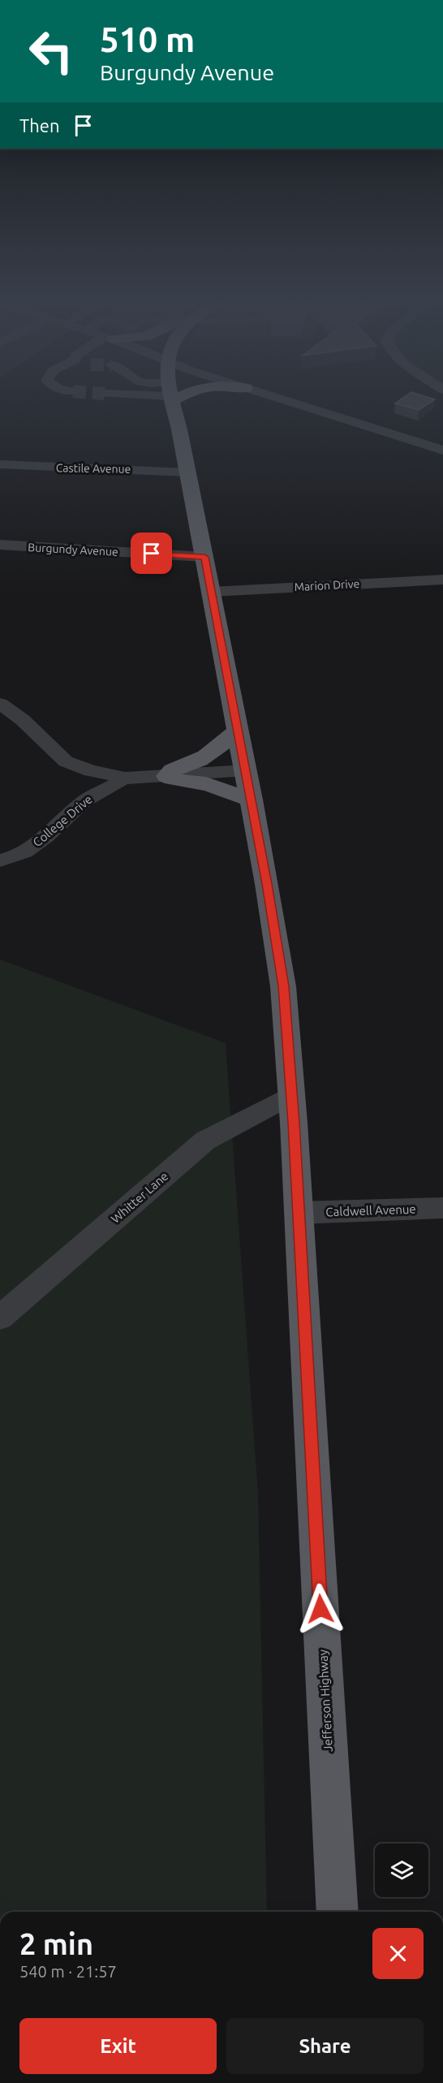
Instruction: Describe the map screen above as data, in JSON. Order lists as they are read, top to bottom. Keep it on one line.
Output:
{"streets":{"main road":["Jefferson Highway"],"street":["Castile Avenue","Burgundy Avenue","Marion Drive","College Drive","Whitter Lane","Caldwell Avenue"]},"crossings":[["Castile Avenue","Jefferson Highway"],["Burgundy Avenue","Jefferson Highway"],["Marion Drive","Jefferson Highway"],["College Drive","Jefferson Highway"],["Whitter Lane","Jefferson Highway"],["Caldwell Avenue","Jefferson Highway"]],"page":{"turn":["510 m","Burgundy Avenue"],"then":"Then","heading":["2 min","540 m · 21:57"],"buttons":["Exit","Share"]}}
